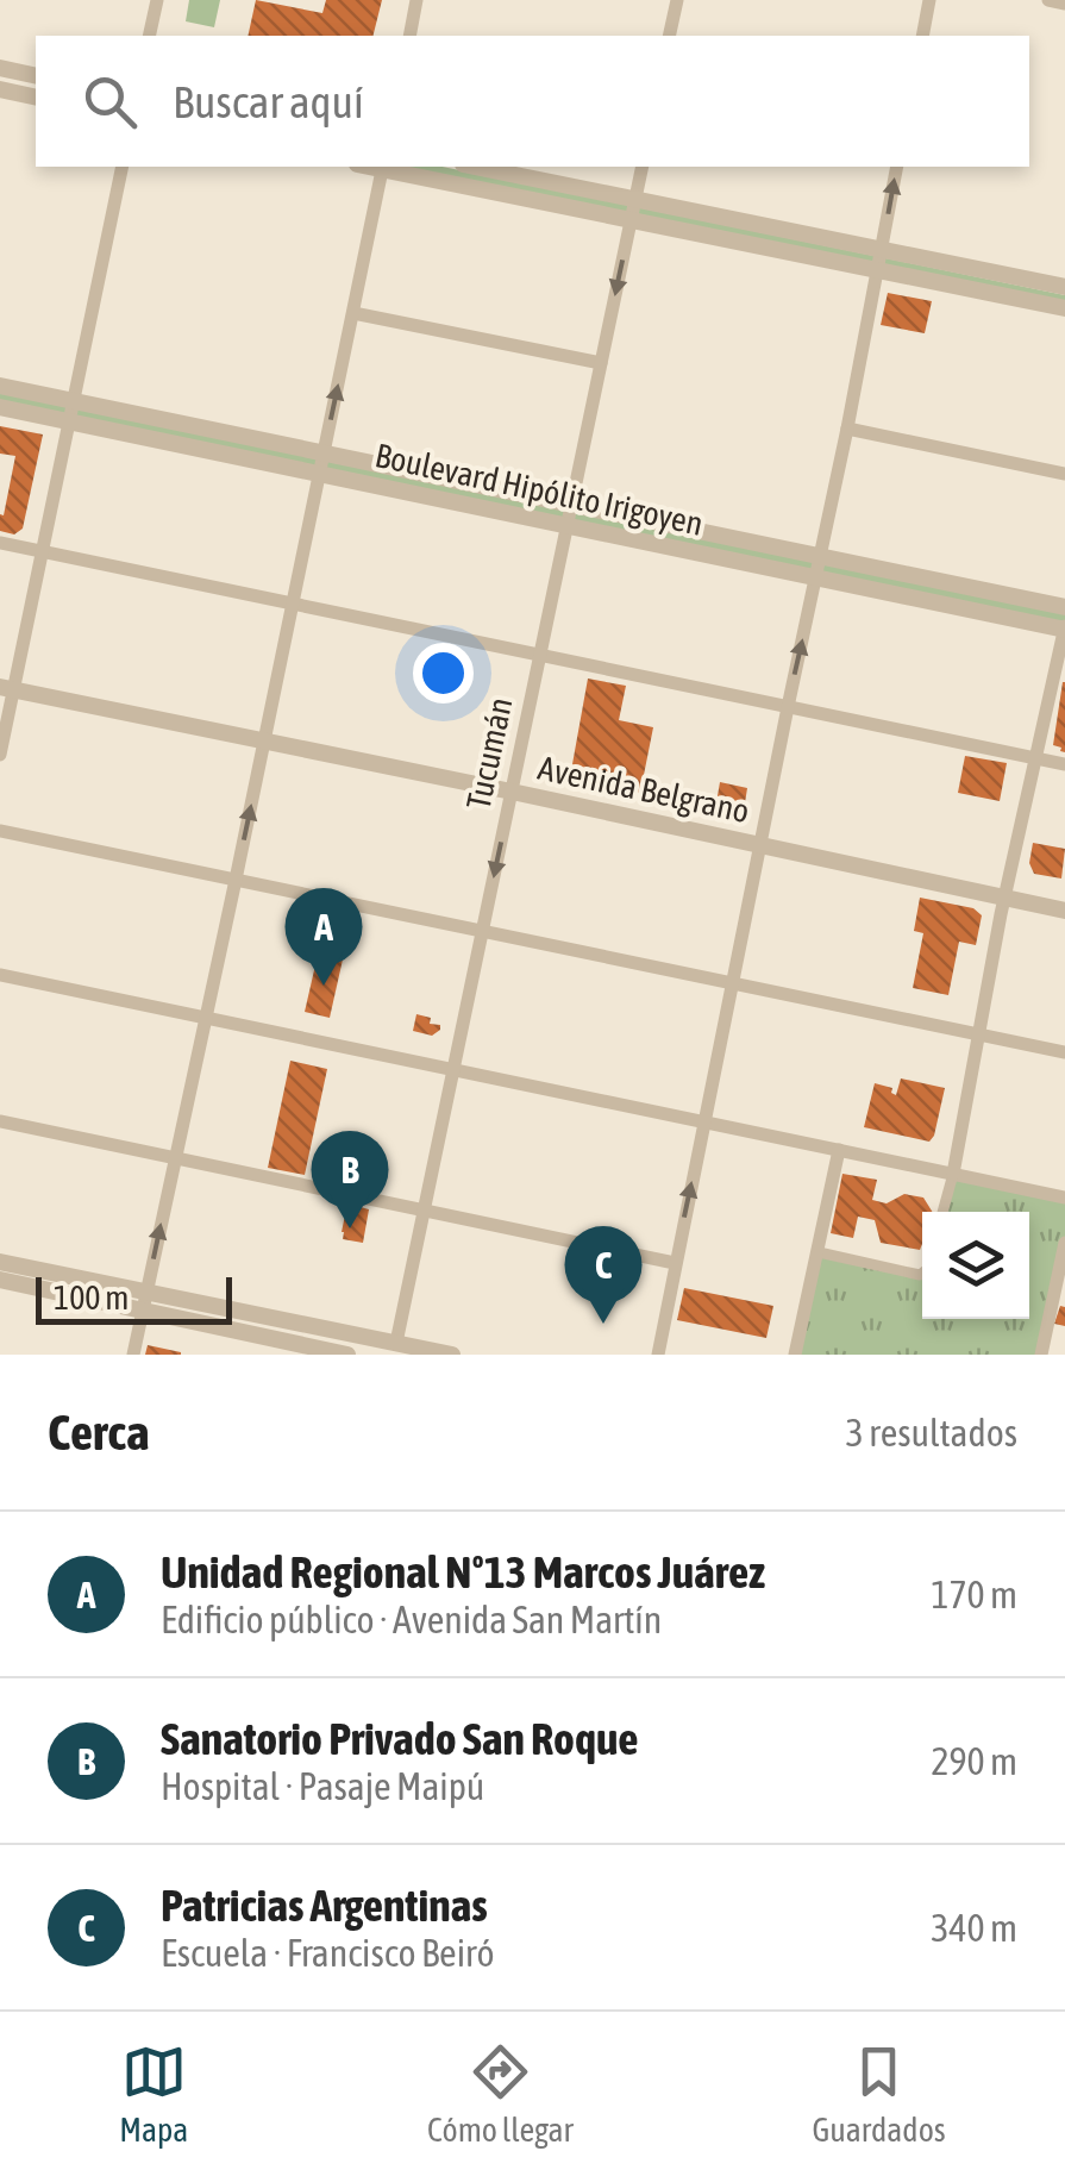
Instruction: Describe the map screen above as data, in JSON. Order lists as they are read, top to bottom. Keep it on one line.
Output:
{"streets":{"street":["Boulevard Hipólito Irigoyen","Tucumán","Avenida Belgrano"]},"crossings":[["Boulevard Hipólito Irigoyen","Tucumán"],["Tucumán","Avenida Belgrano"]],"scale_bar":"100 m","page":{"search":"Buscar aquí","pins":["A","B","C"],"scale":"100 m","heading":["Cerca","3 resultados"],"list":[{"mark":"A","name":"Unidad Regional Nº13 Marcos Juárez","note":"Edificio público · Avenida San Martín","value":"170 m"},{"mark":"B","name":"Sanatorio Privado San Roque","note":"Hospital · Pasaje Maipú","value":"290 m"},{"mark":"C","name":"Patricias Argentinas","note":"Escuela · Francisco Beiró","value":"340 m"}],"nav":["Mapa","Cómo llegar","Guardados"]}}
